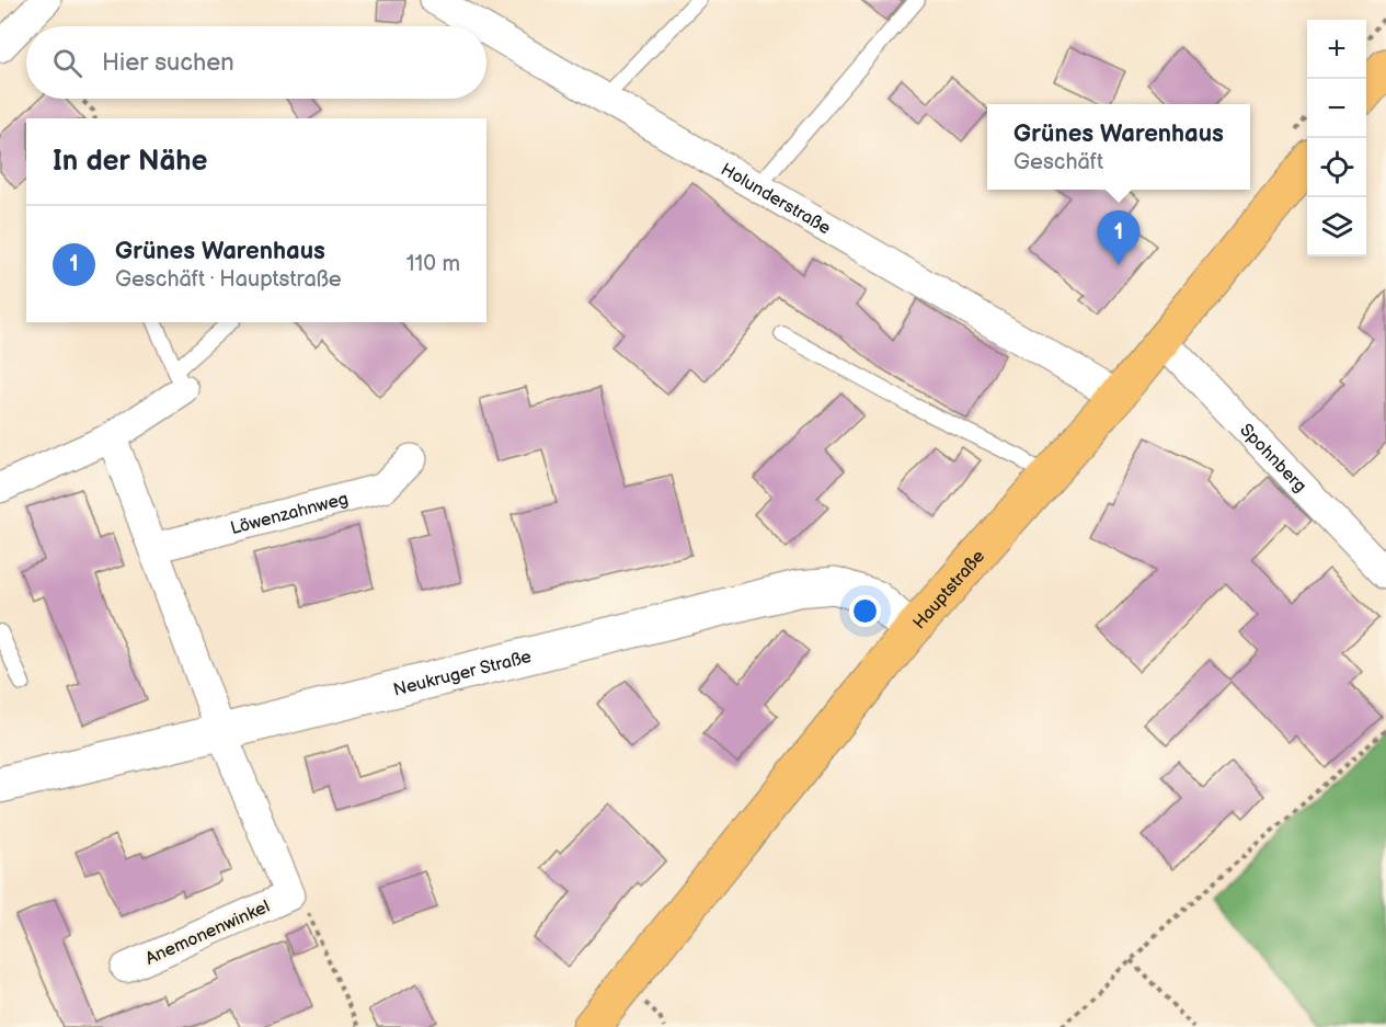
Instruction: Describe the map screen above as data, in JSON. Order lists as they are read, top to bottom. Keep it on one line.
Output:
{"streets":{"main road":["Hauptstraße"],"street":["Holunderstraße","Spohnberg","Löwenzahnweg","Neukruger Straße","Anemonenwinkel"]},"crossings":[["Holunderstraße","Hauptstraße"],["Spohnberg","Hauptstraße"],["Hauptstraße","Neukruger Straße"],["Neukruger Straße","Anemonenwinkel"]],"page":{"map_buttons":["+","−"],"search":"Hier suchen","popup":["Grünes Warenhaus","Geschäft"],"heading":"In der Nähe","list":[{"mark":"1","name":"Grünes Warenhaus","note":"Geschäft · Hauptstraße","value":"110 m"}],"pins":"1"}}
